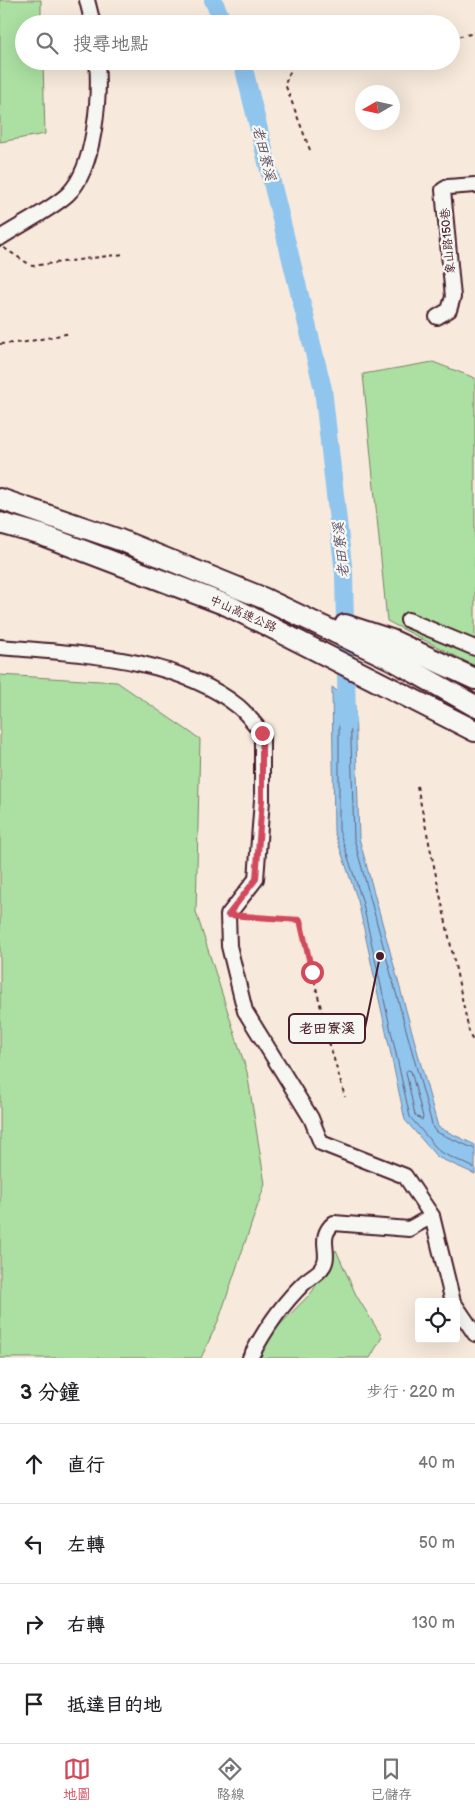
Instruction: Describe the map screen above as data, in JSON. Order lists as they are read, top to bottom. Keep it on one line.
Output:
{"streets":{"highway":["中山高速公路"],"street":["象山路150巷"]},"water":["老田寮溪"],"places":["老田寮溪"],"north":"left","page":{"search":"搜尋地點","heading":["3 分鐘","步行 · 220 m"],"list":[["直行","40 m"],["左轉","50 m"],["右轉","130 m"],"抵達目的地"],"nav":["地圖","路線","已儲存"]}}
